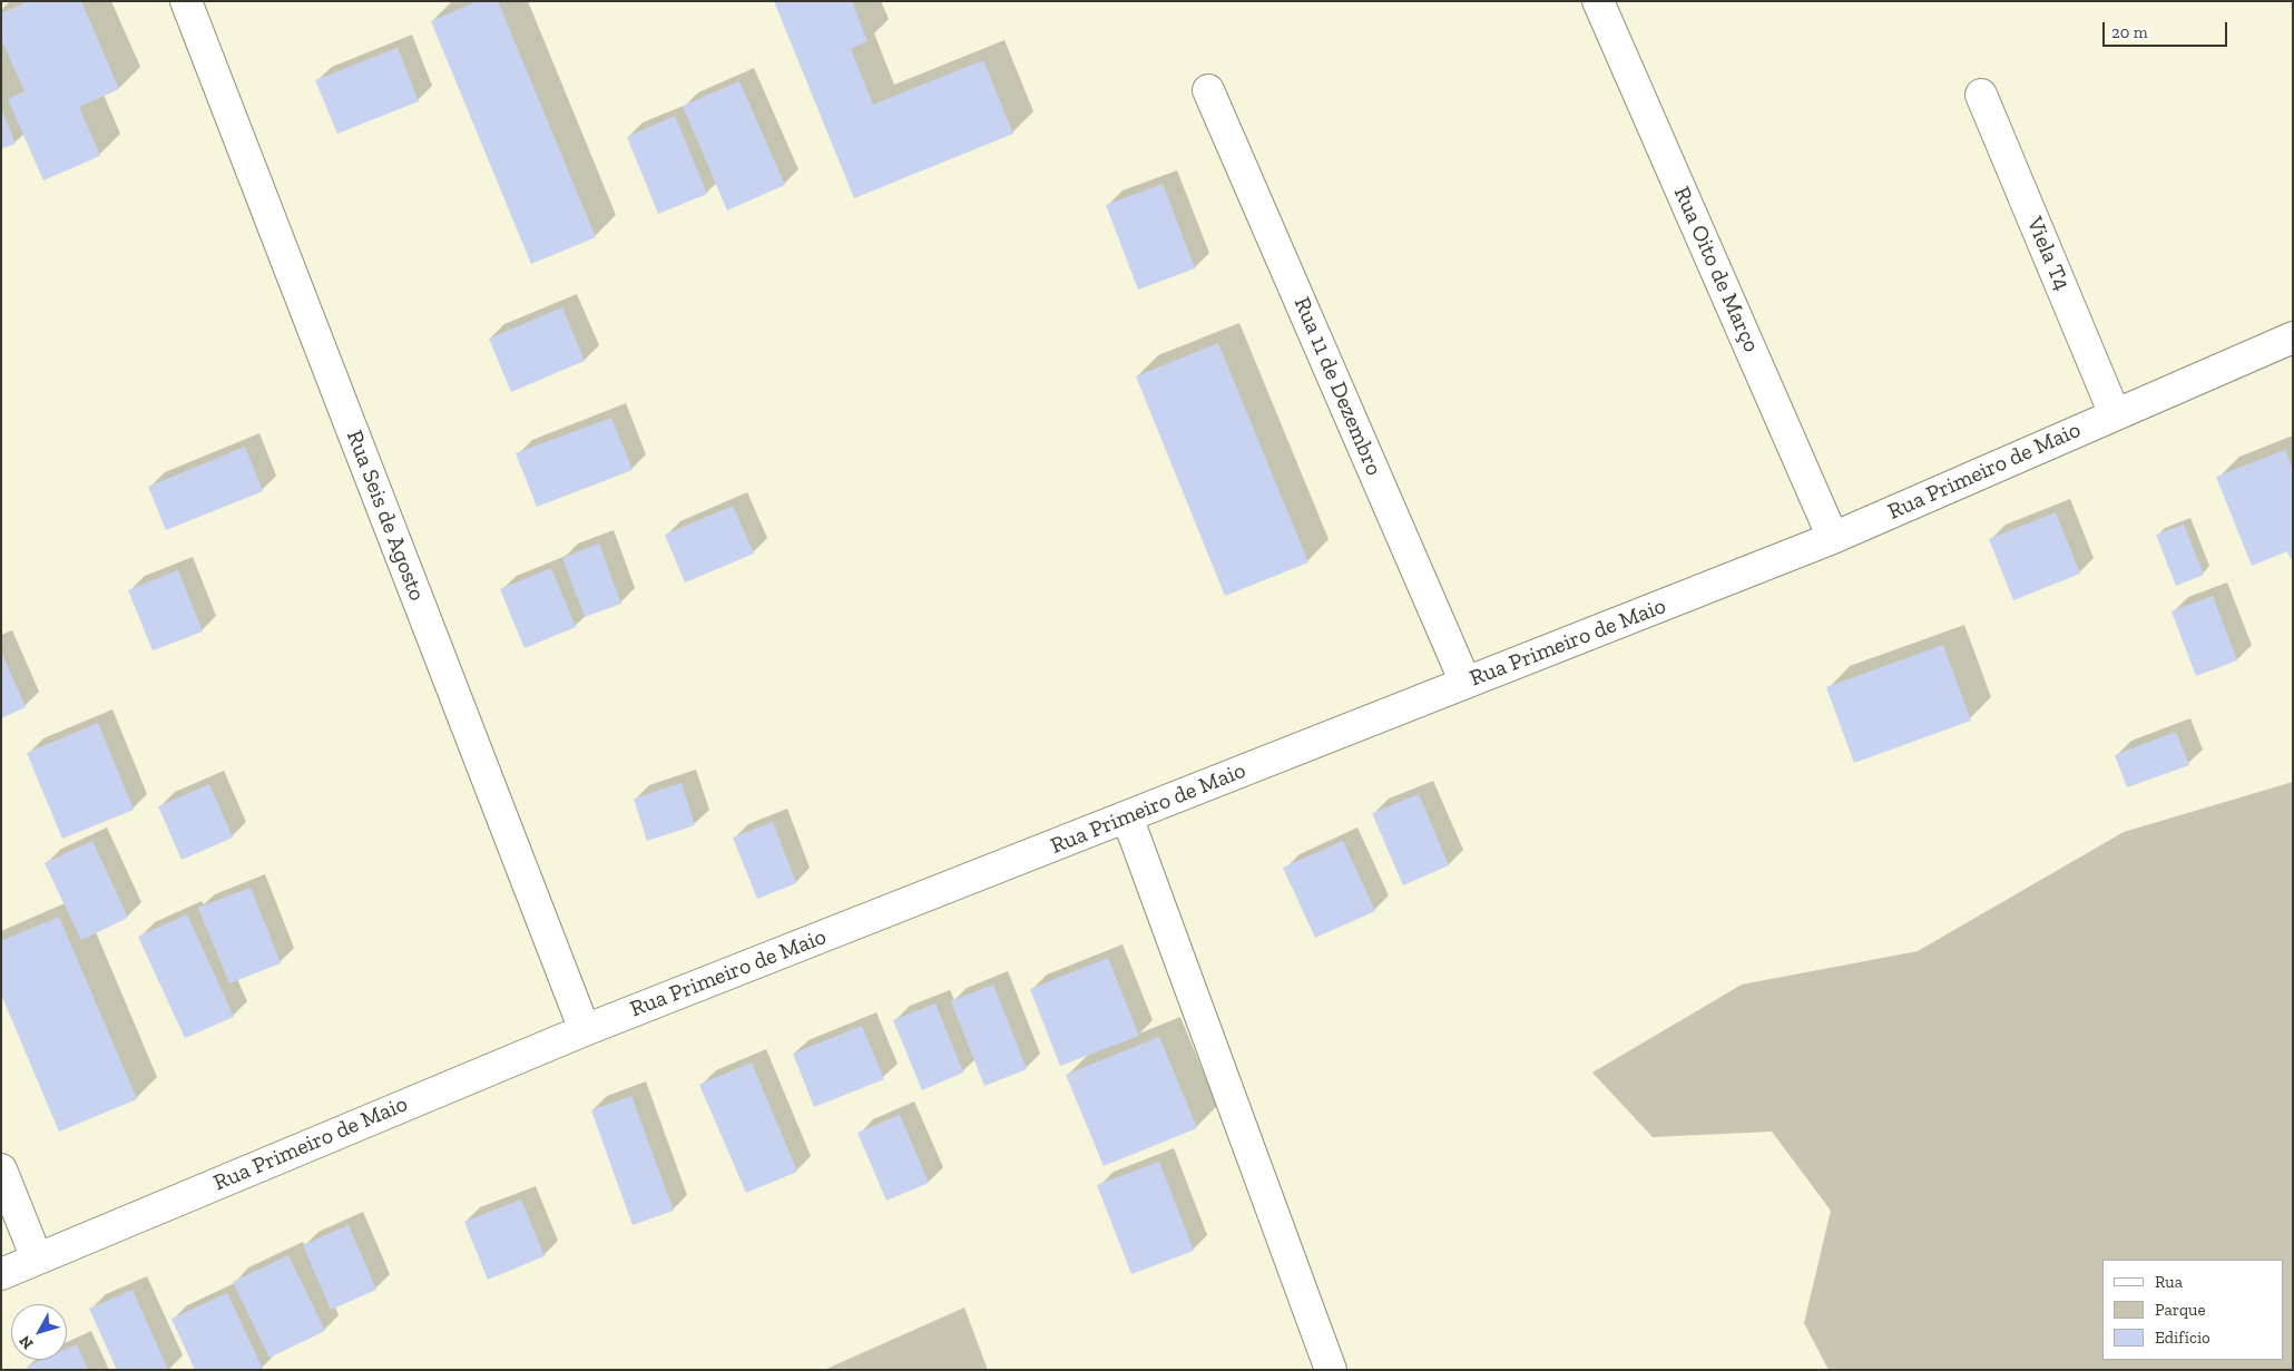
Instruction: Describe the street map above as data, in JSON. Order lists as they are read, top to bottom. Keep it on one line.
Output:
{"streets":{"street":["Viela T4","Rua Oito de Março","Rua 11 de Dezembro","Rua Primeiro de Maio","Rua Seis de Agosto"]},"crossings":[["Viela T4","Rua Primeiro de Maio"],["Rua Oito de Março","Rua Primeiro de Maio"],["Rua 11 de Dezembro","Rua Primeiro de Maio"],["Rua Primeiro de Maio","Rua Seis de Agosto"]],"legend":["Rua","Parque","Edifício"],"scale_bar":"20 m","north":"bottom left"}
